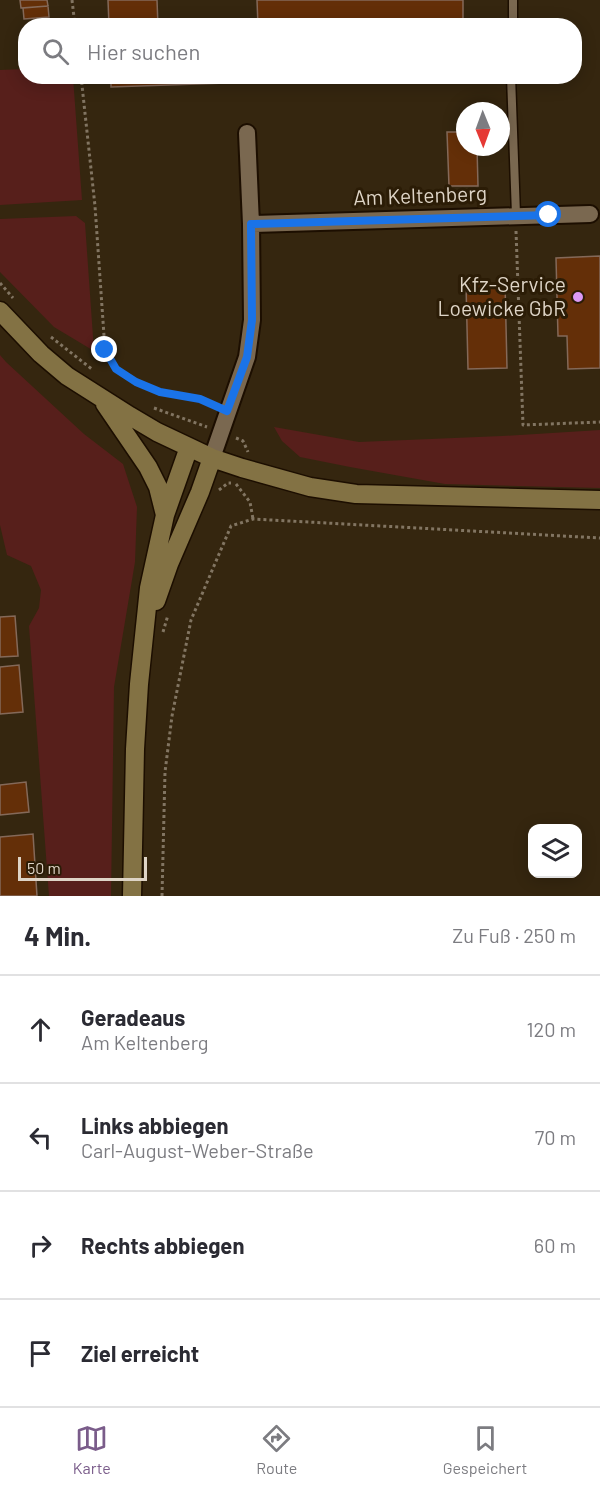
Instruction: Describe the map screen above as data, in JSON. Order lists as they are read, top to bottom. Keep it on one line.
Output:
{"streets":{"street":["Am Keltenberg"]},"places":["Kfz-Service Loewicke GbR"],"scale_bar":"50 m","north":"bottom","page":{"search":"Hier suchen","scale":"50 m","heading":["4 Min.","Zu Fuß · 250 m"],"list":[["Geradeaus","Am Keltenberg","120 m"],["Links abbiegen","Carl-August-Weber-Straße","70 m"],["Rechts abbiegen","60 m"],"Ziel erreicht"],"nav":["Karte","Route","Gespeichert"]}}
